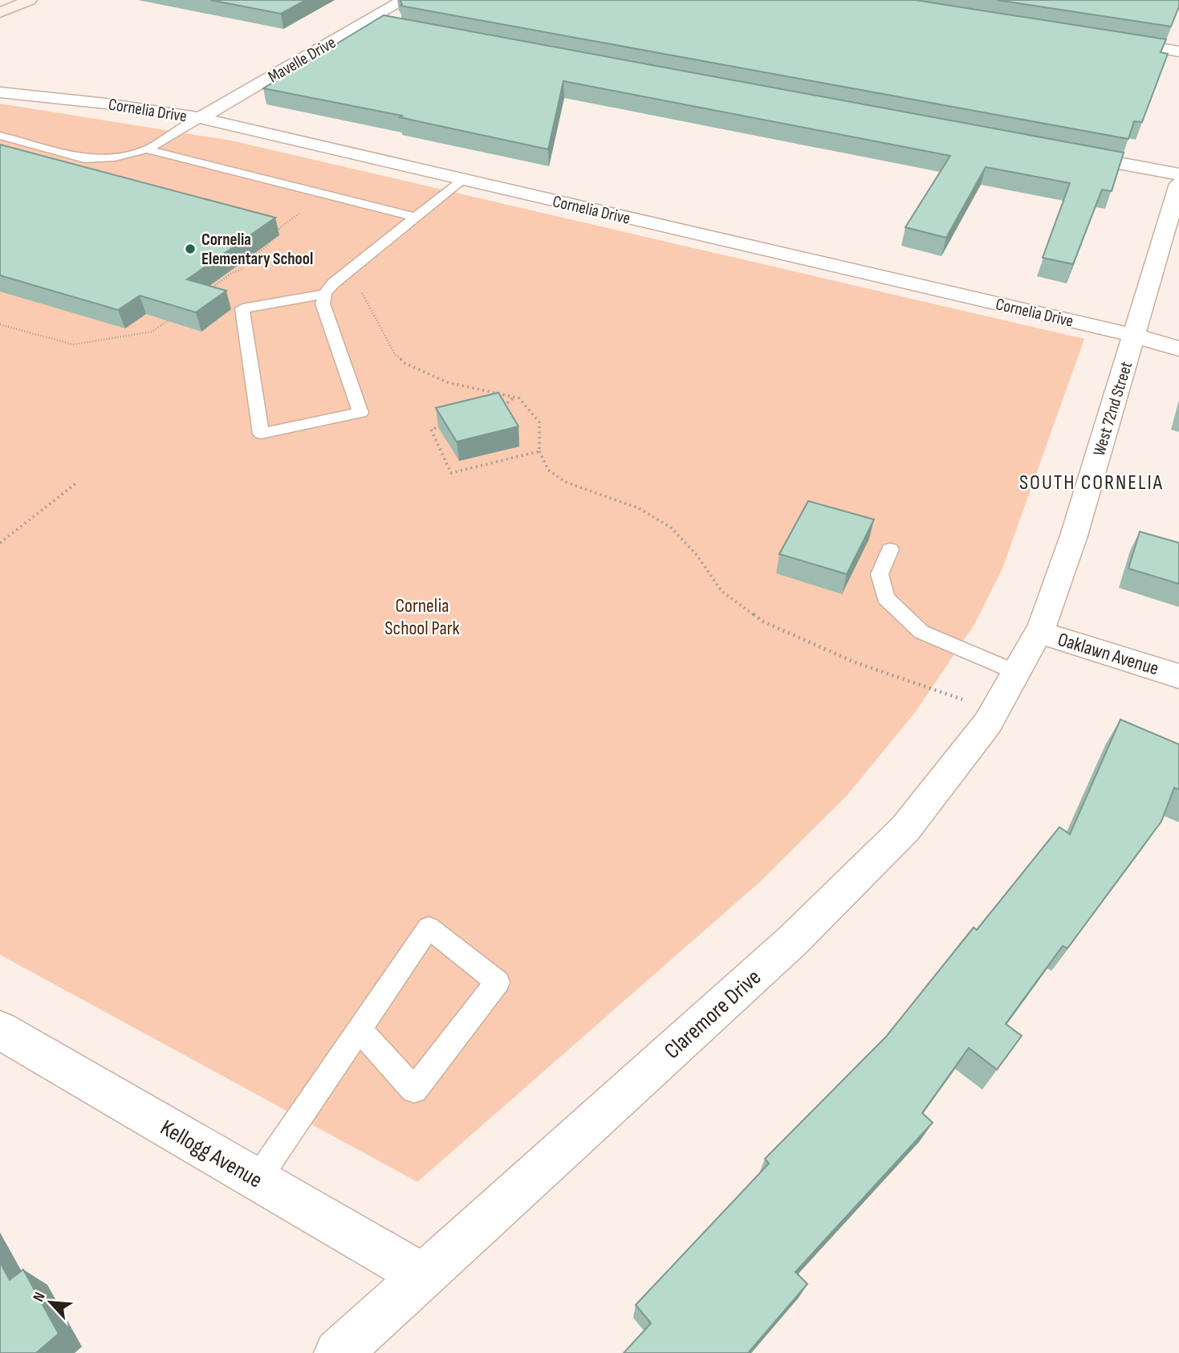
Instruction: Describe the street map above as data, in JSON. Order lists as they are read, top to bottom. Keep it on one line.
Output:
{"streets":{"street":["Mavelle Drive","Cornelia Drive","West 72nd Street","Oaklawn Avenue","Claremore Drive","Kellogg Avenue"]},"crossings":[["Mavelle Drive","Cornelia Drive"],["Cornelia Drive","West 72nd Street"],["West 72nd Street","Oaklawn Avenue"],["West 72nd Street","Claremore Drive"],["Oaklawn Avenue","Claremore Drive"],["Claremore Drive","Kellogg Avenue"]],"districts":["SOUTH CORNELIA"],"parks":["Cornelia School Park"],"places":["Cornelia Elementary School"],"north":"top left"}
